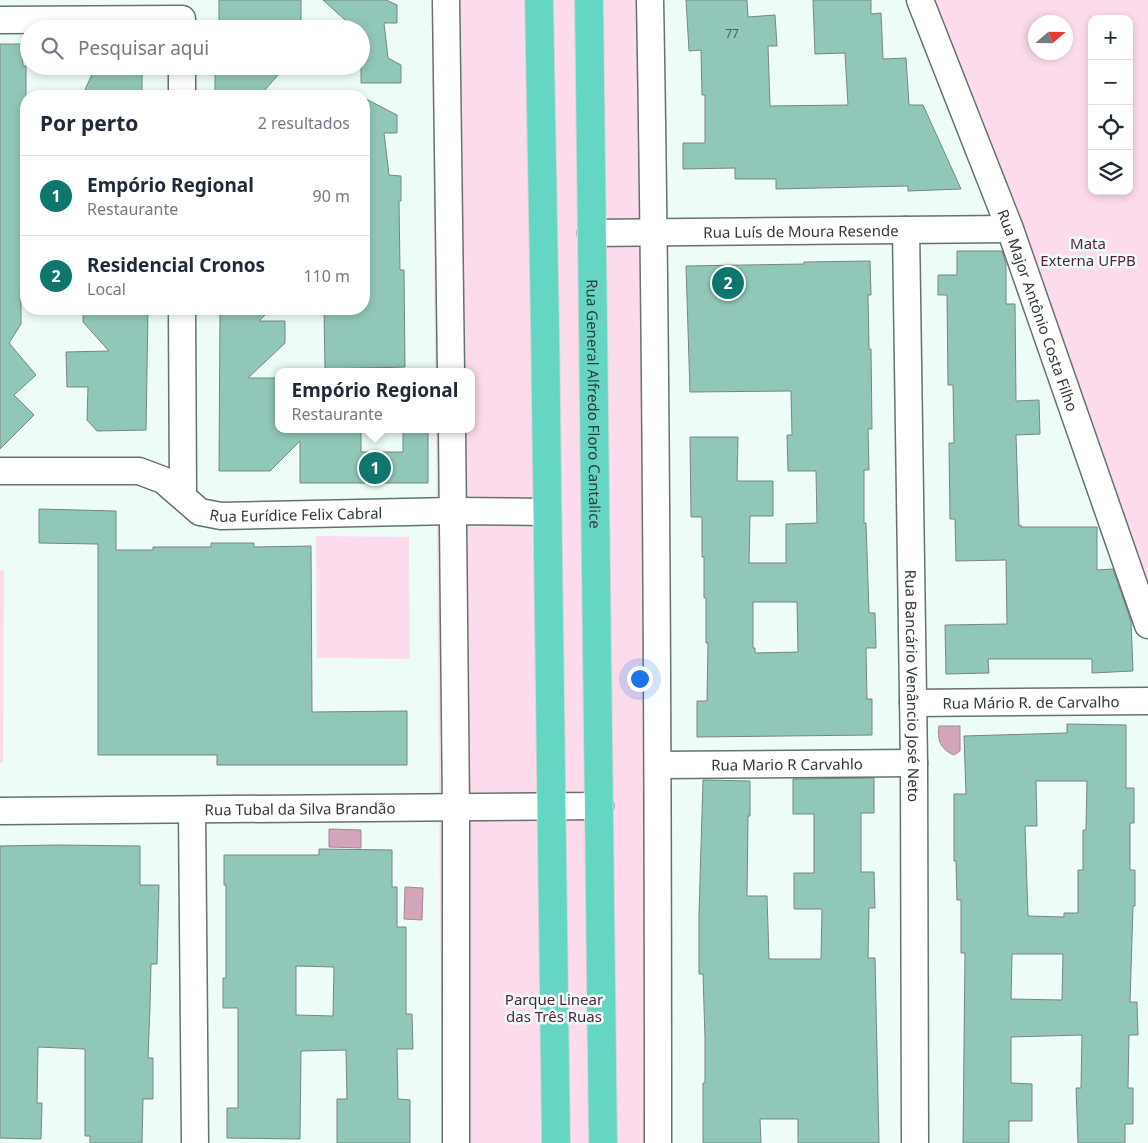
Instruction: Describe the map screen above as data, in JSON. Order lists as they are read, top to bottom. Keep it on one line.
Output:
{"streets":{"main road":["Rua General Alfredo Floro Cantalice"],"street":["Rua Luís de Moura Resende","Rua Major Antônio Costa Filho","Rua Eurídice Felix Cabral","Rua Bancário Venâncio José Neto","Rua Mário R. de Carvalho","Rua Mario R Carvahlo","Rua Tubal da Silva Brandão"]},"crossings":[["Rua Luís de Moura Resende","Rua Major Antônio Costa Filho"],["Rua Luís de Moura Resende","Rua General Alfredo Floro Cantalice"],["Rua Luís de Moura Resende","Rua Bancário Venâncio José Neto"],["Rua General Alfredo Floro Cantalice","Rua Tubal da Silva Brandão"],["Rua Bancário Venâncio José Neto","Rua Mário R. de Carvalho"],["Rua Bancário Venâncio José Neto","Rua Mario R Carvahlo"]],"parks":["Mata Externa UFPB","Parque Linear das Três Ruas"],"house_numbers":["77"],"north":"right","page":{"map_buttons":["+","−"],"search":"Pesquisar aqui","heading":["Por perto","2 resultados"],"list":[{"mark":"1","name":"Empório Regional","note":"Restaurante","value":"90 m"},{"mark":"2","name":"Residencial Cronos","note":"Local","value":"110 m"}],"pins":["2","1"],"popup":["Empório Regional","Restaurante"]}}
